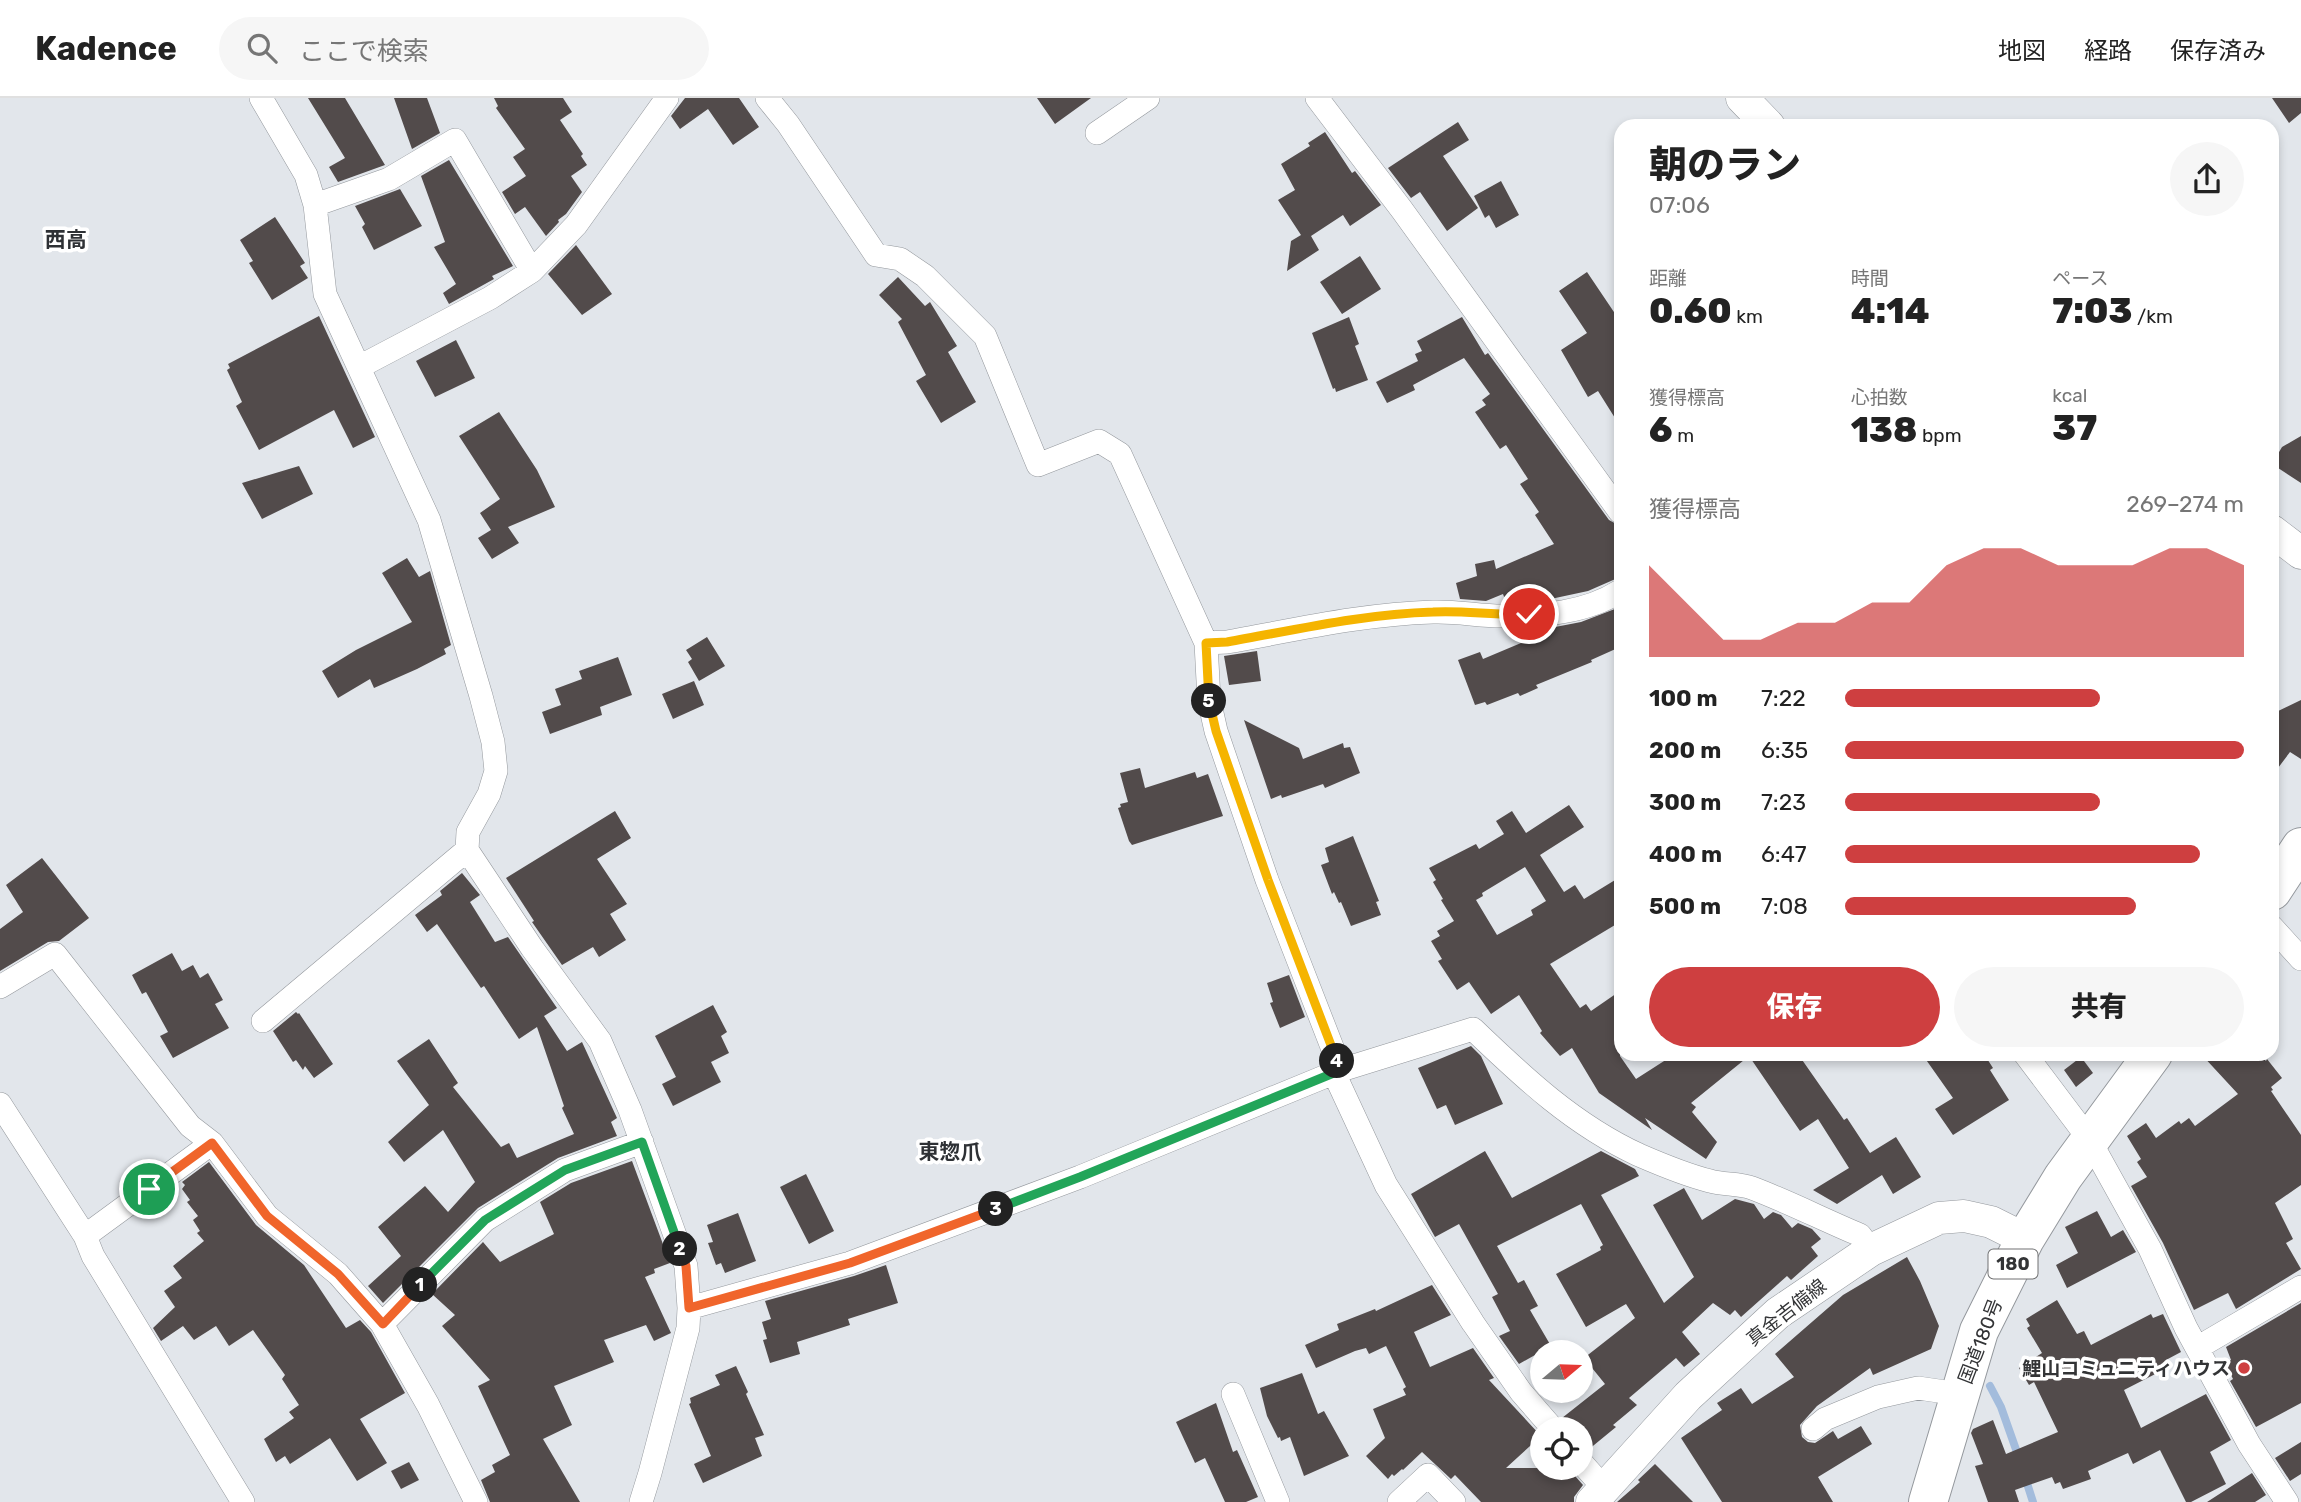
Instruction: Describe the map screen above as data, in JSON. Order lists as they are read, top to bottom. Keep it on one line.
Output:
{"streets":{"highway":["180","国道180号"],"main road":["真金吉備線"]},"crossings":[["真金吉備線","国道180号"]],"districts":["西高","東惣爪"],"places":["鯉山コミュニティハウス"],"north":"right","page":{"header":"Kadence","search":"ここで検索","nav":["地図","経路","保存済み"],"heading":["朝のラン","07:06"],"stats":[["距離","0.60 km"],["時間","4:14"],["ペース","7:03 /km"],["獲得標高","6 m"],["心拍数","138 bpm"],["kcal","37"]],"chart":["獲得標高","269–274 m"],"list":[{"name":"100 m","note":"7:22"},{"name":"200 m","note":"6:35"},{"name":"300 m","note":"7:23"},{"name":"400 m","note":"6:47"},{"name":"500 m","note":"7:08"}],"pins":["5","4","3","2","1"],"buttons":["保存","共有"]}}
